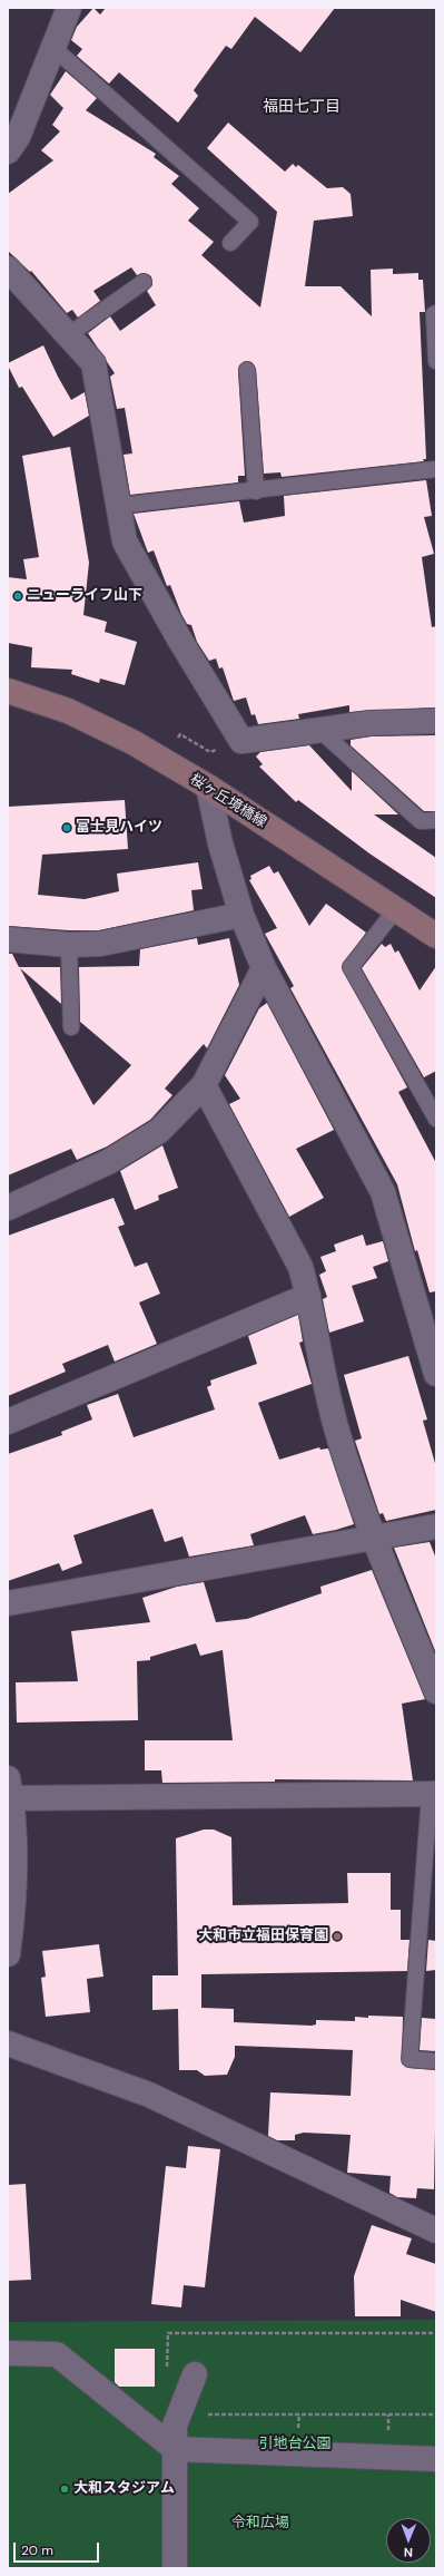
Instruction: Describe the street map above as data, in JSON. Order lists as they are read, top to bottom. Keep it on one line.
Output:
{"streets":{"street":["桜ヶ丘境橋線"]},"districts":["福田七丁目"],"parks":["引地台公園","令和広場"],"places":["ニューライフ山下","富士見ハイツ","大和市立福田保育園","大和スタジアム"],"scale_bar":"20 m","north":"bottom"}
